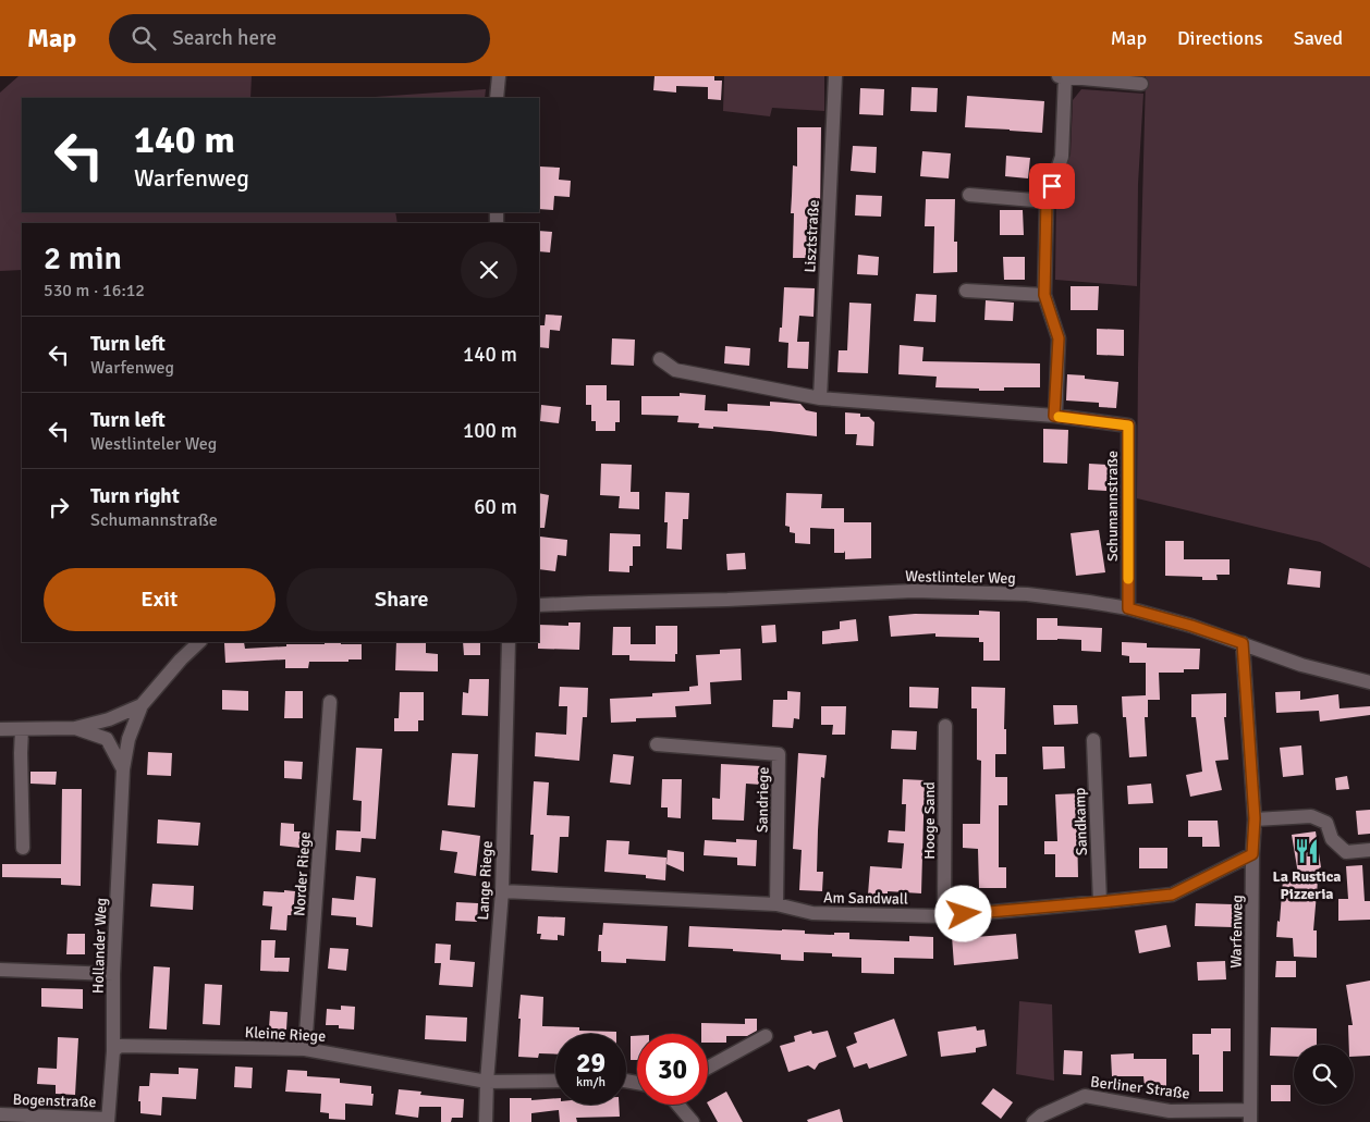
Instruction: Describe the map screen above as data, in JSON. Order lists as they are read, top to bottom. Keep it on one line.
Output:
{"streets":{"street":["Lisztstraße","Schumannstraße","Westlinteler Weg","Sandriege","Hooge Sand","Sandkamp","Norder Riege","Lange Riege","Am Sandwall","Warfenweg","Hollander Weg","Kleine Riege","Berliner Straße","Bogenstraße"]},"crossings":[["Lisztstraße","Schumannstraße"],["Schumannstraße","Westlinteler Weg"],["Westlinteler Weg","Warfenweg"],["Sandriege","Am Sandwall"],["Hooge Sand","Am Sandwall"],["Sandkamp","Am Sandwall"],["Norder Riege","Kleine Riege"],["Lange Riege","Am Sandwall"],["Lange Riege","Kleine Riege"],["Am Sandwall","Warfenweg"],["Warfenweg","Berliner Straße"],["Hollander Weg","Kleine Riege"],["Hollander Weg","Bogenstraße"]],"places":{"restaurant":["La Rustica Pizzeria"]},"page":{"header":"Map","search":"Search here","nav":["Map","Directions","Saved"],"turn":["140 m","Warfenweg"],"heading":["2 min","530 m · 16:12"],"list":[{"name":"Turn left","note":"Warfenweg","value":"140 m"},{"name":"Turn left","note":"Westlinteler Weg","value":"100 m"},{"name":"Turn right","note":"Schumannstraße","value":"60 m"}],"buttons":["Exit","Share"],"speed":"29 km/h","limit":"30"}}
